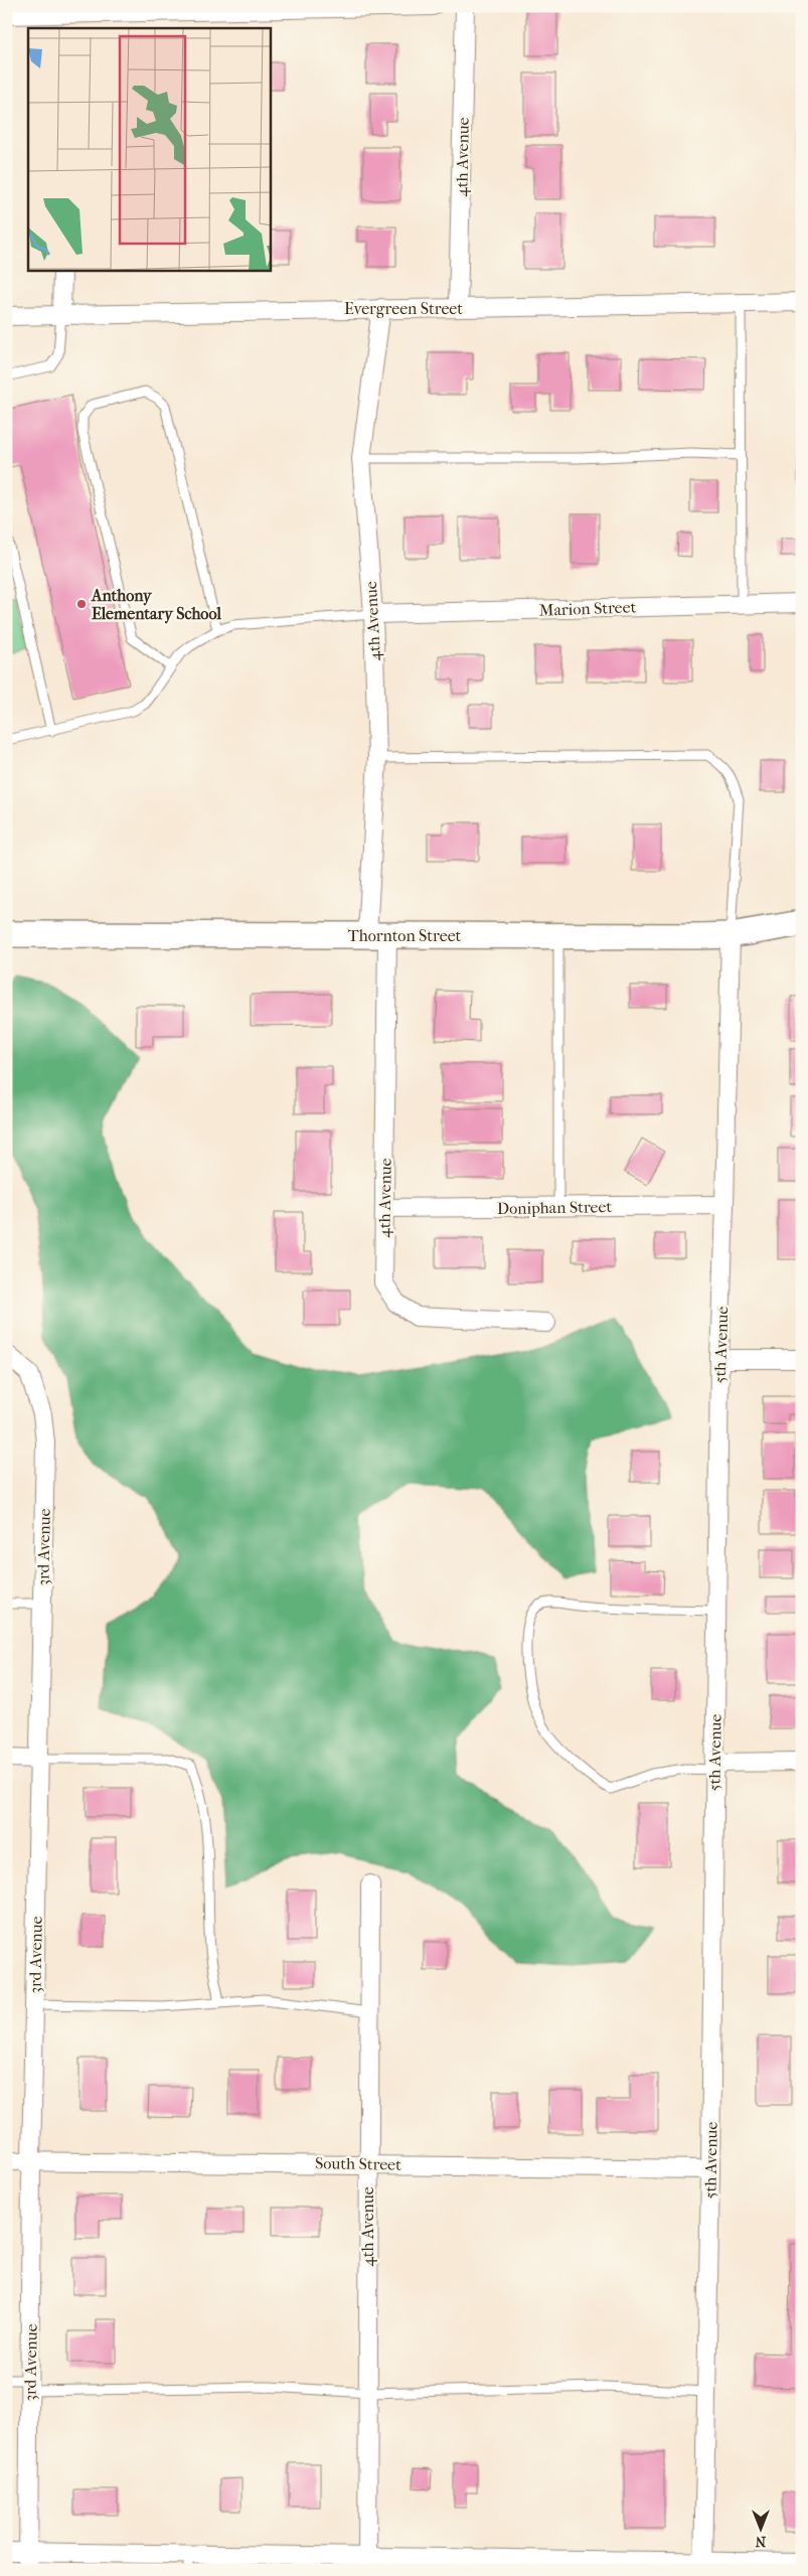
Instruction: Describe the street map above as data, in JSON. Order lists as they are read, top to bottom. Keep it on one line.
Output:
{"streets":{"street":["4th Avenue","Evergreen Street","Marion Street","Thornton Street","Doniphan Street","5th Avenue","3rd Avenue","South Street"]},"crossings":[["4th Avenue","Evergreen Street"],["4th Avenue","Marion Street"],["4th Avenue","Thornton Street"],["4th Avenue","Doniphan Street"],["4th Avenue","South Street"],["Thornton Street","5th Avenue"],["Doniphan Street","5th Avenue"],["5th Avenue","South Street"],["3rd Avenue","South Street"]],"places":["Anthony Elementary School"],"north":"bottom"}
